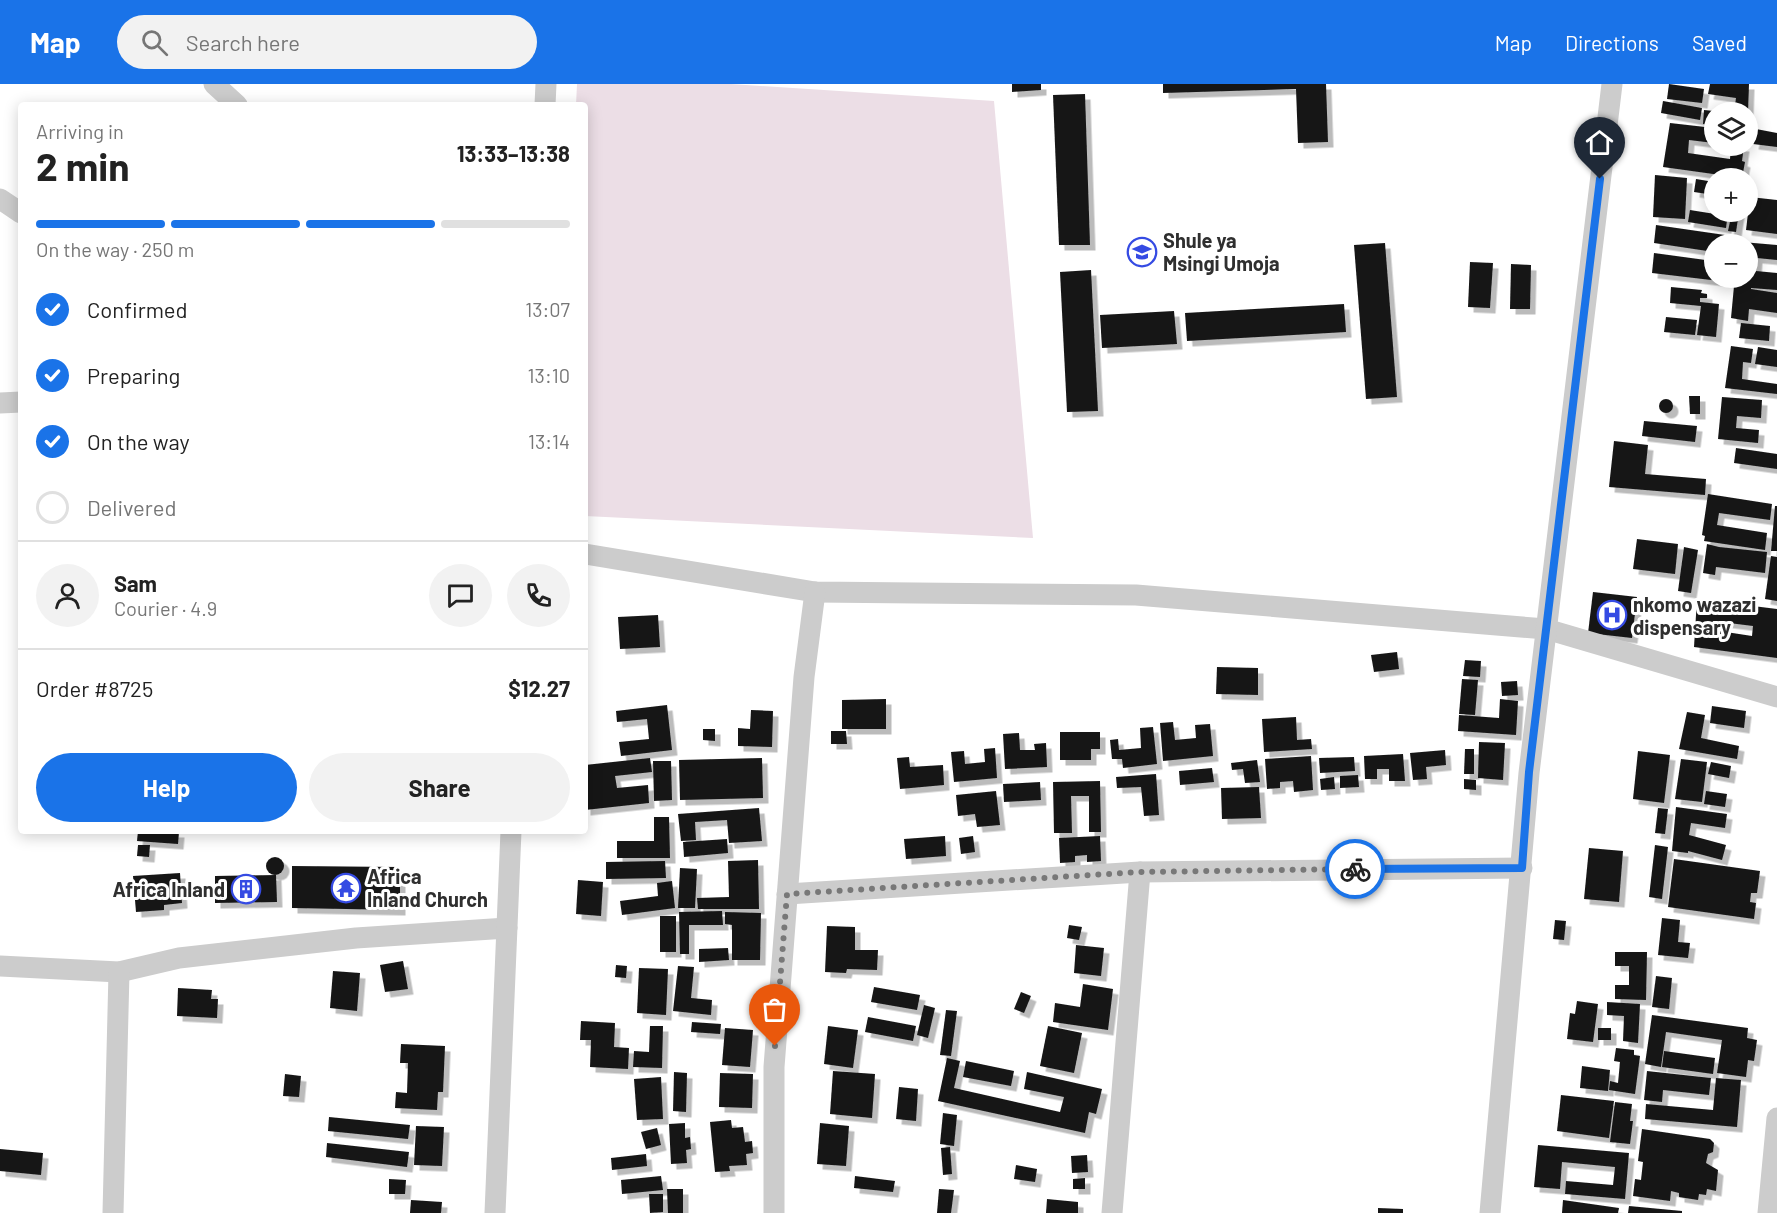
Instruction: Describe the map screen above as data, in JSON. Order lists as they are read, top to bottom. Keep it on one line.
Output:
{"places":{"school or university":["Shule ya Msingi Umoja"],"hospital":["nkomo wazazi dispensary"],"temple":["Africa Inland Church"],"building":["Africa Inland"]},"page":{"header":"Map","search":"Search here","nav":["Map","Directions","Saved"],"map_buttons":["+","−"],"heading":["2 min","Arriving in","13:33–13:38"],"panel":["Sam","Courier · 4.9","Order #8725","$12.27"],"bar":"On the way · 250 m","list":[["Confirmed","13:07"],["Preparing","13:10"],["On the way","13:14"],"Delivered"],"buttons":["Help","Share"]}}
